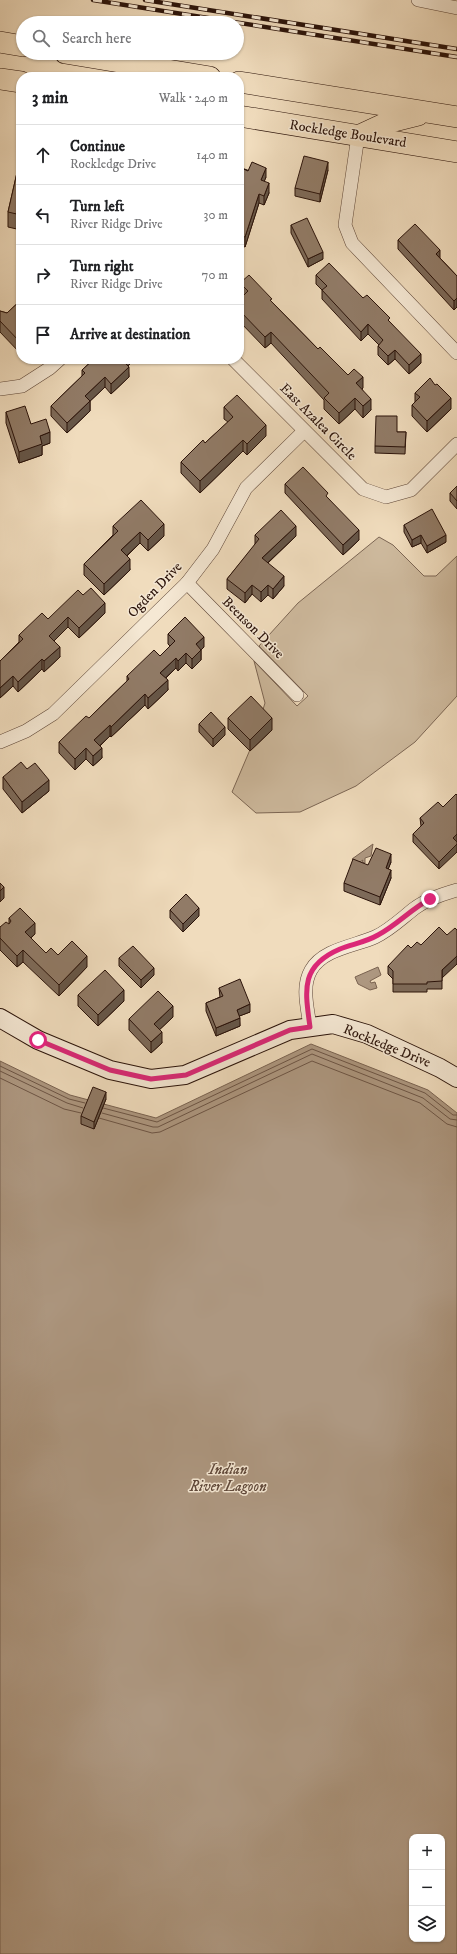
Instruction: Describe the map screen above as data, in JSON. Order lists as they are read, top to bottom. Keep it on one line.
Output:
{"streets":{"main road":["Rockledge Boulevard"],"street":["East Azalea Circle","Ogden Drive","Beenson Drive","Rockledge Drive"]},"crossings":[["East Azalea Circle","Ogden Drive"],["Ogden Drive","Beenson Drive"]],"water":["Indian River Lagoon"],"page":{"search":"Search here","heading":["3 min","Walk · 240 m"],"list":[["Continue","Rockledge Drive","140 m"],["Turn left","River Ridge Drive","30 m"],["Turn right","River Ridge Drive","70 m"],"Arrive at destination"],"map_buttons":["+","−"]}}
